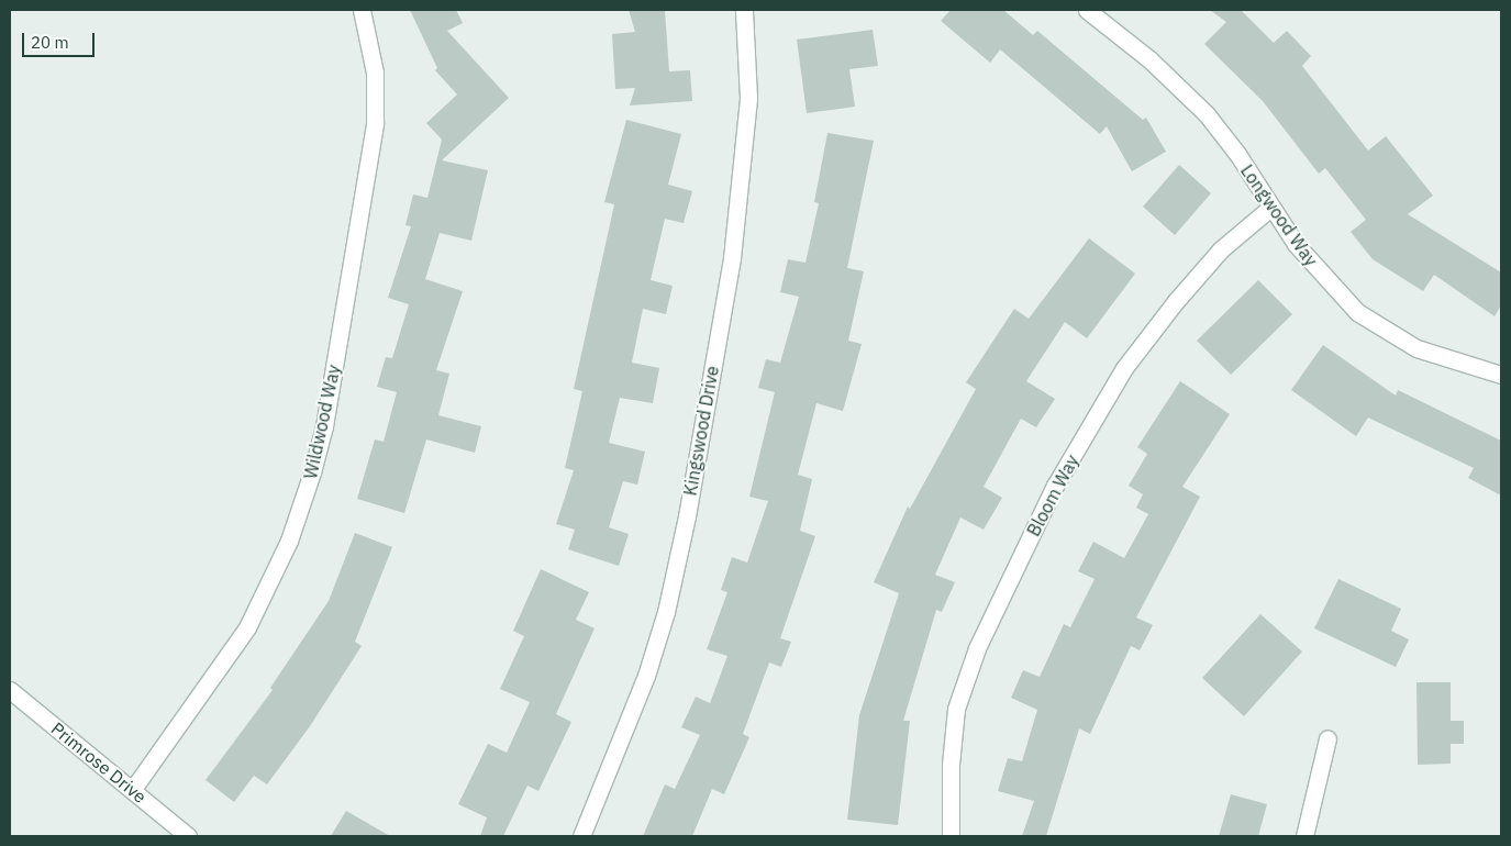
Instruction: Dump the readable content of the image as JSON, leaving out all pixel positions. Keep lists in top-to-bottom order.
{
  "streets": {
    "street": [
      "Longwood Way",
      "Wildwood Way",
      "Kingswood Drive",
      "Bloom Way",
      "Primrose Drive"
    ]
  },
  "crossings": [
    ["Longwood Way", "Bloom Way"],
    ["Wildwood Way", "Primrose Drive"]
  ],
  "scale_bar": "20 m"
}
